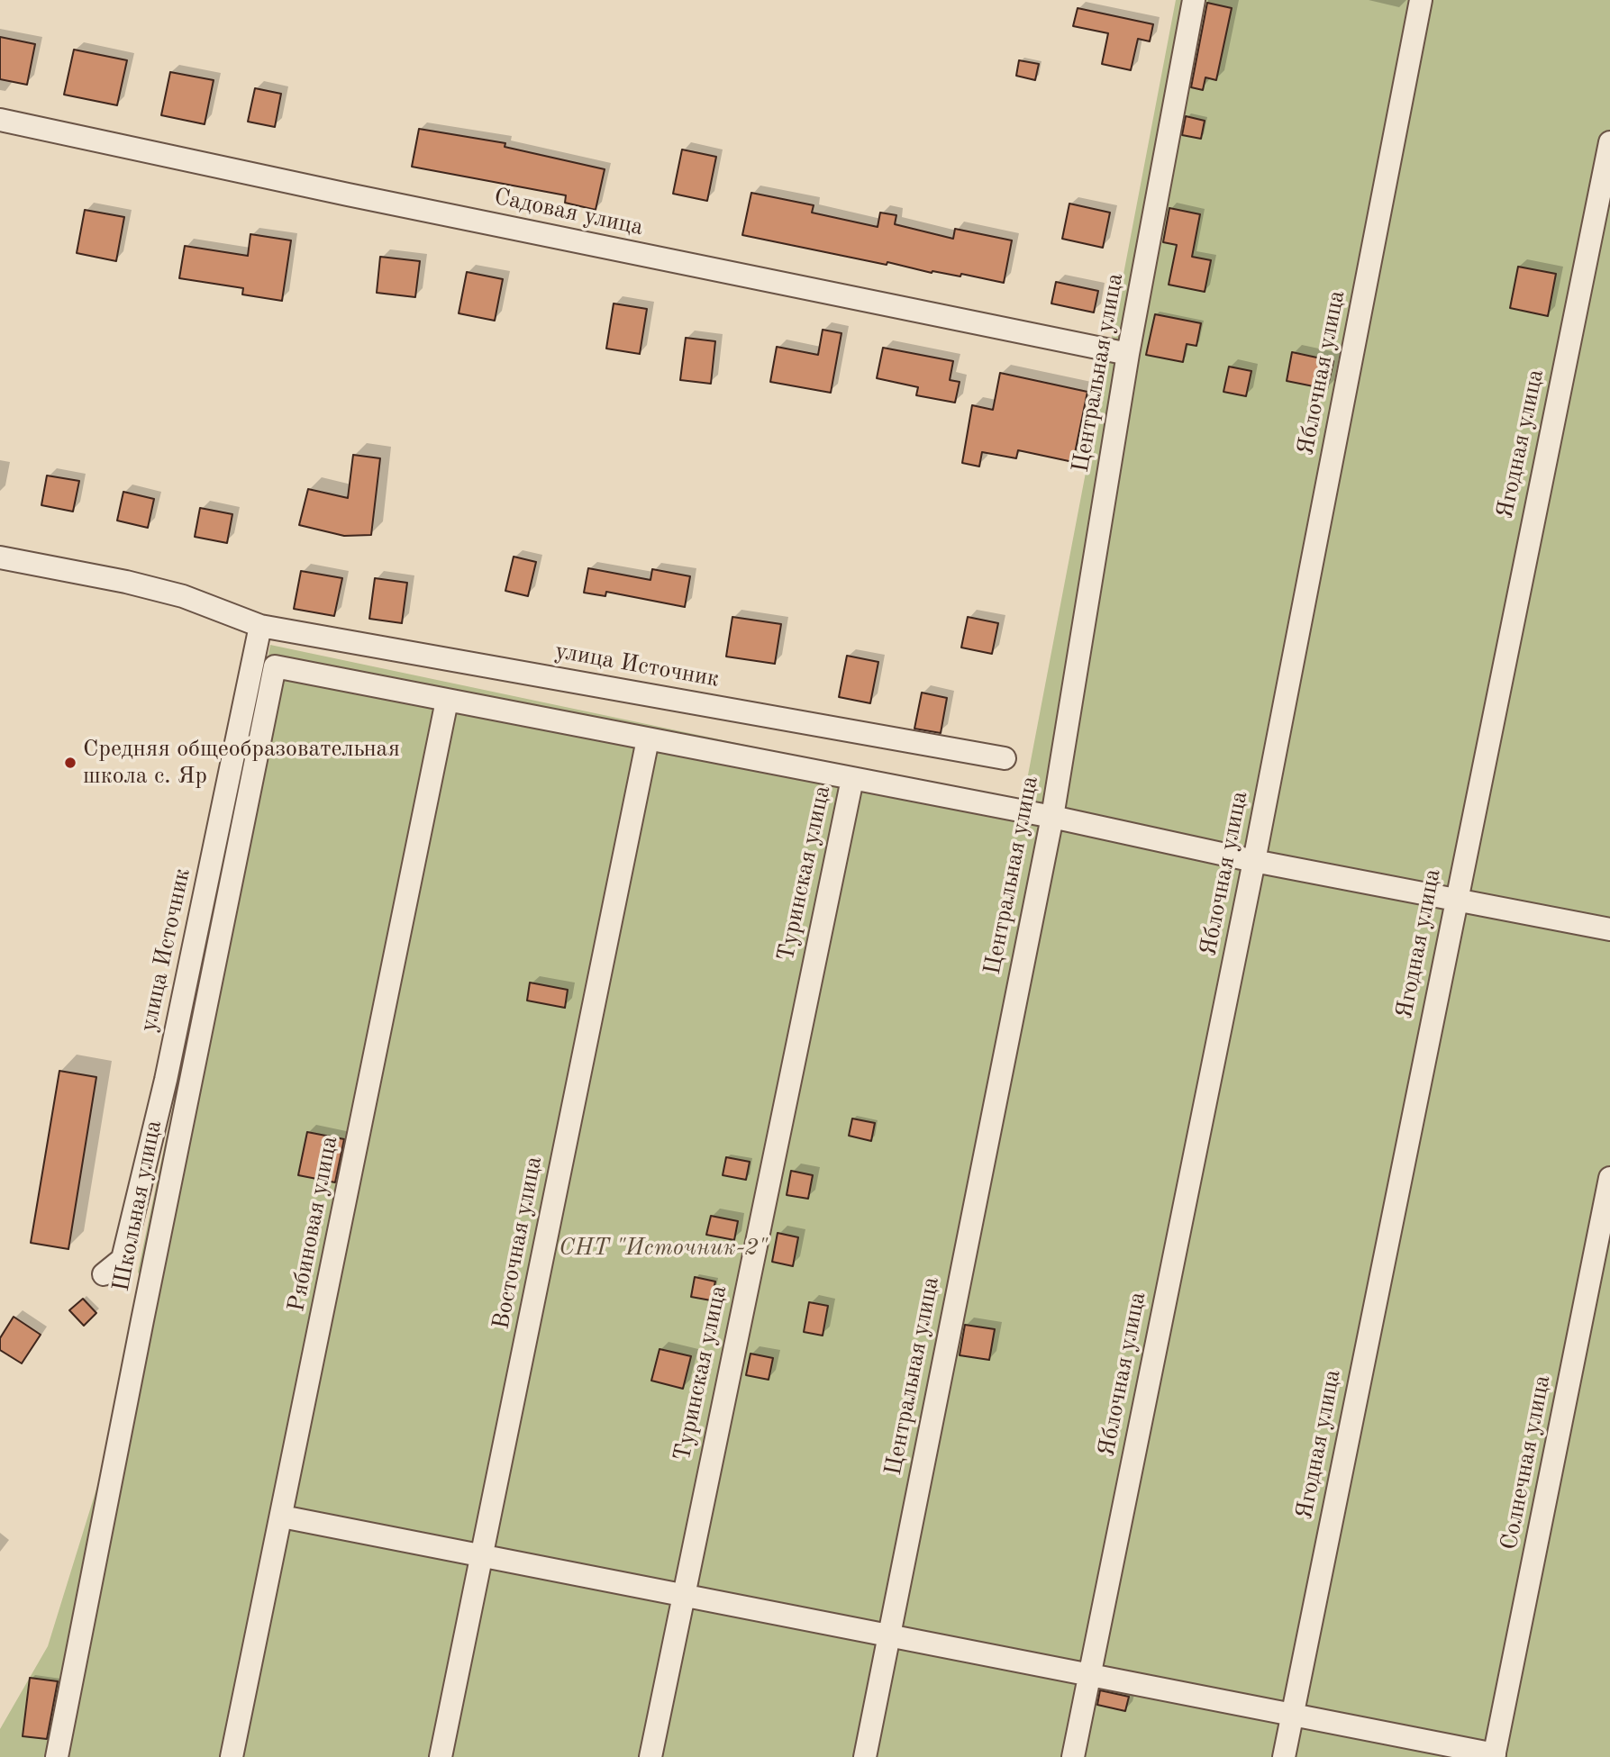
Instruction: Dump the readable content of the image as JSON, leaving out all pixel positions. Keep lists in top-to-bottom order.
{
  "streets": {
    "street": [
      "Садовая улица",
      "Центральная улица",
      "Яблочная улица",
      "Ягодная улица",
      "улица Источник",
      "Туринская улица",
      "Школьная улица",
      "Рябиновая улица",
      "Восточная улица",
      "Солнечная улица"
    ]
  },
  "crossings": [
    ["Садовая улица", "Центральная улица"],
    ["Школьная улица", "Рябиновая улица"]
  ],
  "parks": ["СНТ \"Источник-2\""],
  "places": ["Средняя общеобразовательная школа с. Яр"]
}
